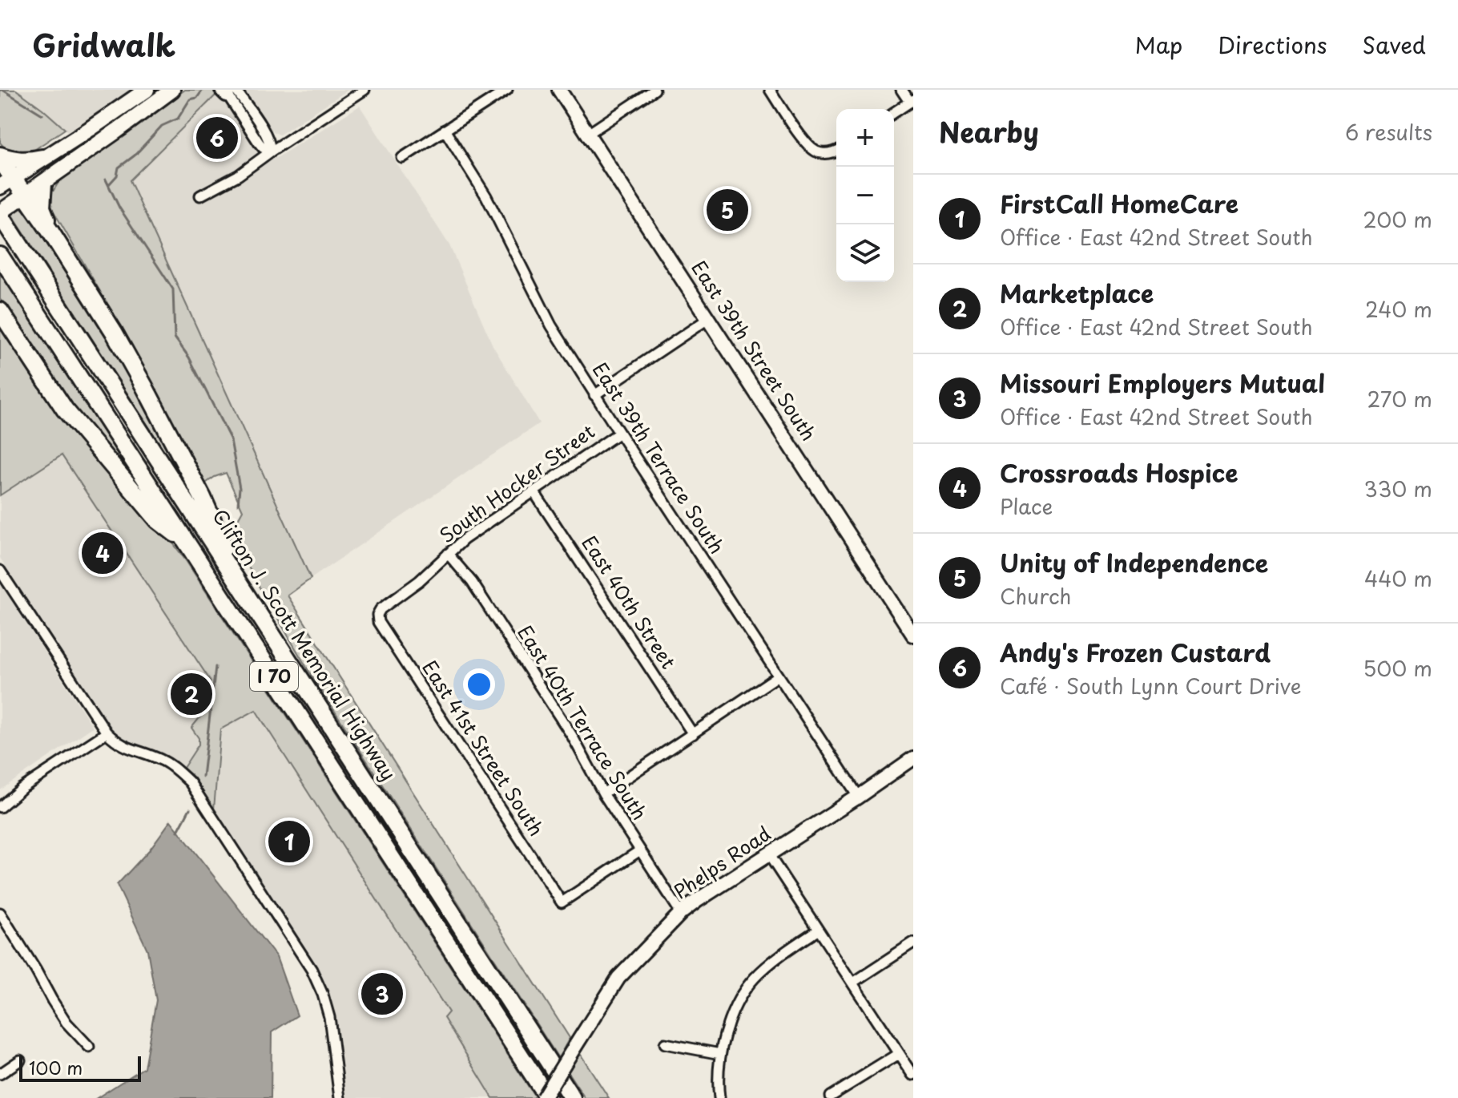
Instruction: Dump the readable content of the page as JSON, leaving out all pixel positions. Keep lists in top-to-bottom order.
{
  "streets": {
    "highway": ["Clifton J. Scott Memorial Highway", "I 70"],
    "main road": ["East 39th Street South", "Phelps Road"],
    "street": [
      "East 39th Terrace South",
      "South Hocker Street",
      "East 40th Street",
      "East 40th Terrace South",
      "East 41st Street South"
    ]
  },
  "crossings": [
    ["East 39th Street South", "South Hocker Street"],
    ["East 39th Terrace South", "South Hocker Street"],
    ["East 39th Terrace South", "Phelps Road"],
    ["South Hocker Street", "East 40th Street"],
    ["South Hocker Street", "East 40th Terrace South"],
    ["South Hocker Street", "East 41st Street South"],
    ["I 70", "Phelps Road"],
    ["East 40th Terrace South", "East 41st Street South"],
    ["East 40th Terrace South", "Phelps Road"]
  ],
  "scale_bar": "100 m",
  "page": {
    "header": "Gridwalk",
    "nav": ["Map", "Directions", "Saved"],
    "heading": ["Nearby", "6 results"],
    "map_buttons": ["+", "−"],
    "pins": [
      "6",
      "5",
      "4",
      "2",
      "1",
      "3"
    ],
    "list": [
      {
        "mark": "1",
        "name": "FirstCall HomeCare",
        "note": "Office · East 42nd Street South",
        "value": "200 m"
      },
      {
        "mark": "2",
        "name": "Marketplace",
        "note": "Office · East 42nd Street South",
        "value": "240 m"
      },
      {
        "mark": "3",
        "name": "Missouri Employers Mutual",
        "note": "Office · East 42nd Street South",
        "value": "270 m"
      },
      {
        "mark": "4",
        "name": "Crossroads Hospice",
        "note": "Place",
        "value": "330 m"
      },
      {
        "mark": "5",
        "name": "Unity of Independence",
        "note": "Church",
        "value": "440 m"
      },
      {
        "mark": "6",
        "name": "Andy's Frozen Custard",
        "note": "Café · South Lynn Court Drive",
        "value": "500 m"
      }
    ],
    "scale": "100 m"
  }
}
